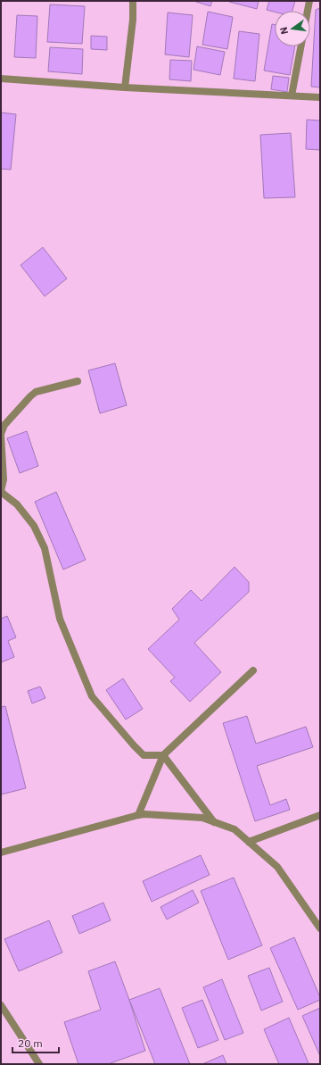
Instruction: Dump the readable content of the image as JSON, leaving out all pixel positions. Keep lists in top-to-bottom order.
{
  "scale_bar": "20 m",
  "north": "left"
}
